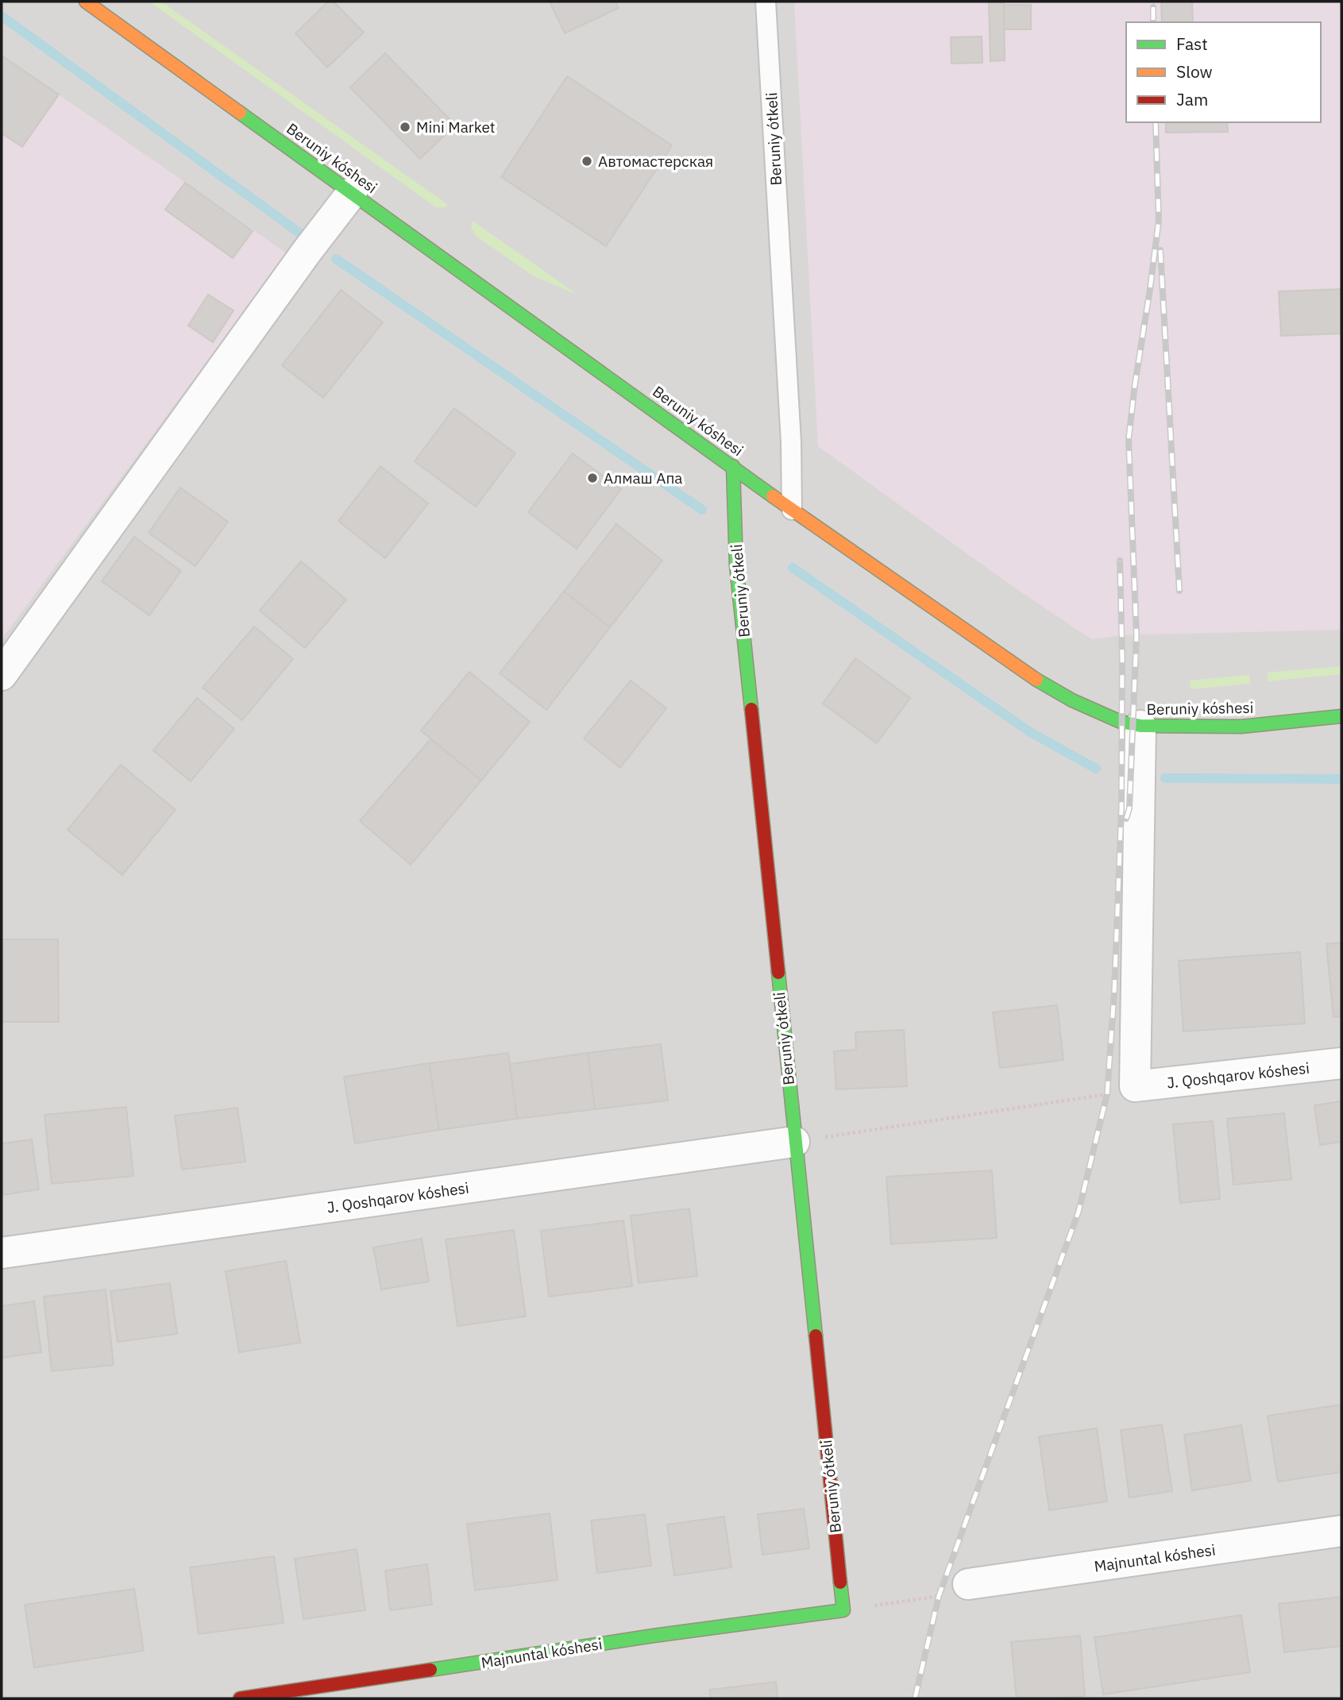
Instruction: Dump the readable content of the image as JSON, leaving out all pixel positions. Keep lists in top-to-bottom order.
{
  "streets": {
    "street": [
      "Beruniy ótkeli",
      "Beruniy kóshesi",
      "J. Qoshqarov kóshesi",
      "Majnuntal kóshesi"
    ]
  },
  "crossings": [
    ["Beruniy ótkeli", "Beruniy kóshesi"],
    ["Beruniy ótkeli", "J. Qoshqarov kóshesi"],
    ["Beruniy ótkeli", "Majnuntal kóshesi"]
  ],
  "places": ["Mini Market", "Автомастерская", "Алмаш Апа"],
  "legend": ["Fast", "Slow", "Jam"]
}
